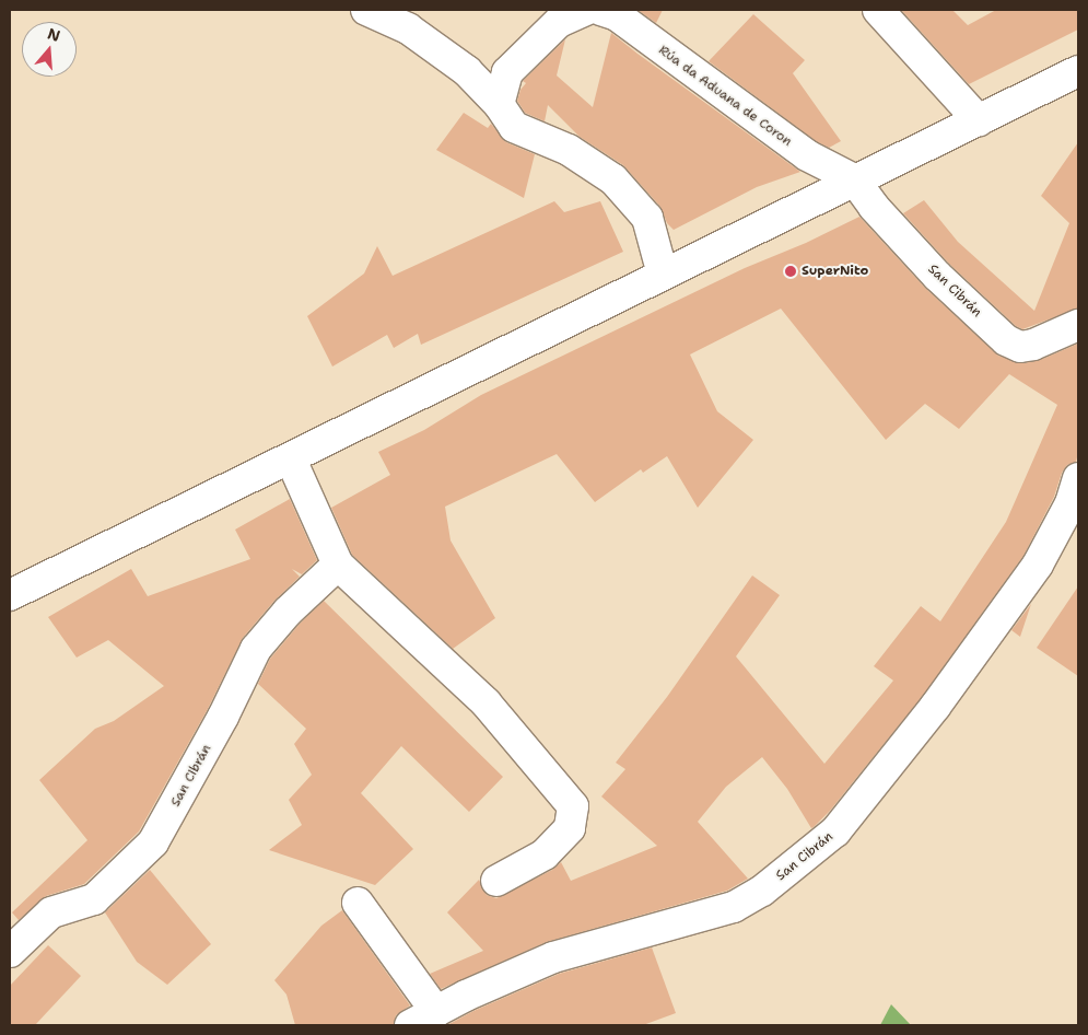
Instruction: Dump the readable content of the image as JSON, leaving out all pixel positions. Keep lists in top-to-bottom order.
{
  "streets": {
    "street": ["Rúa da Aduana de Coron", "San Cibrán"]
  },
  "crossings": [
    ["Rúa da Aduana de Coron", "San Cibrán"]
  ],
  "places": ["SuperNito"],
  "north": "top"
}
